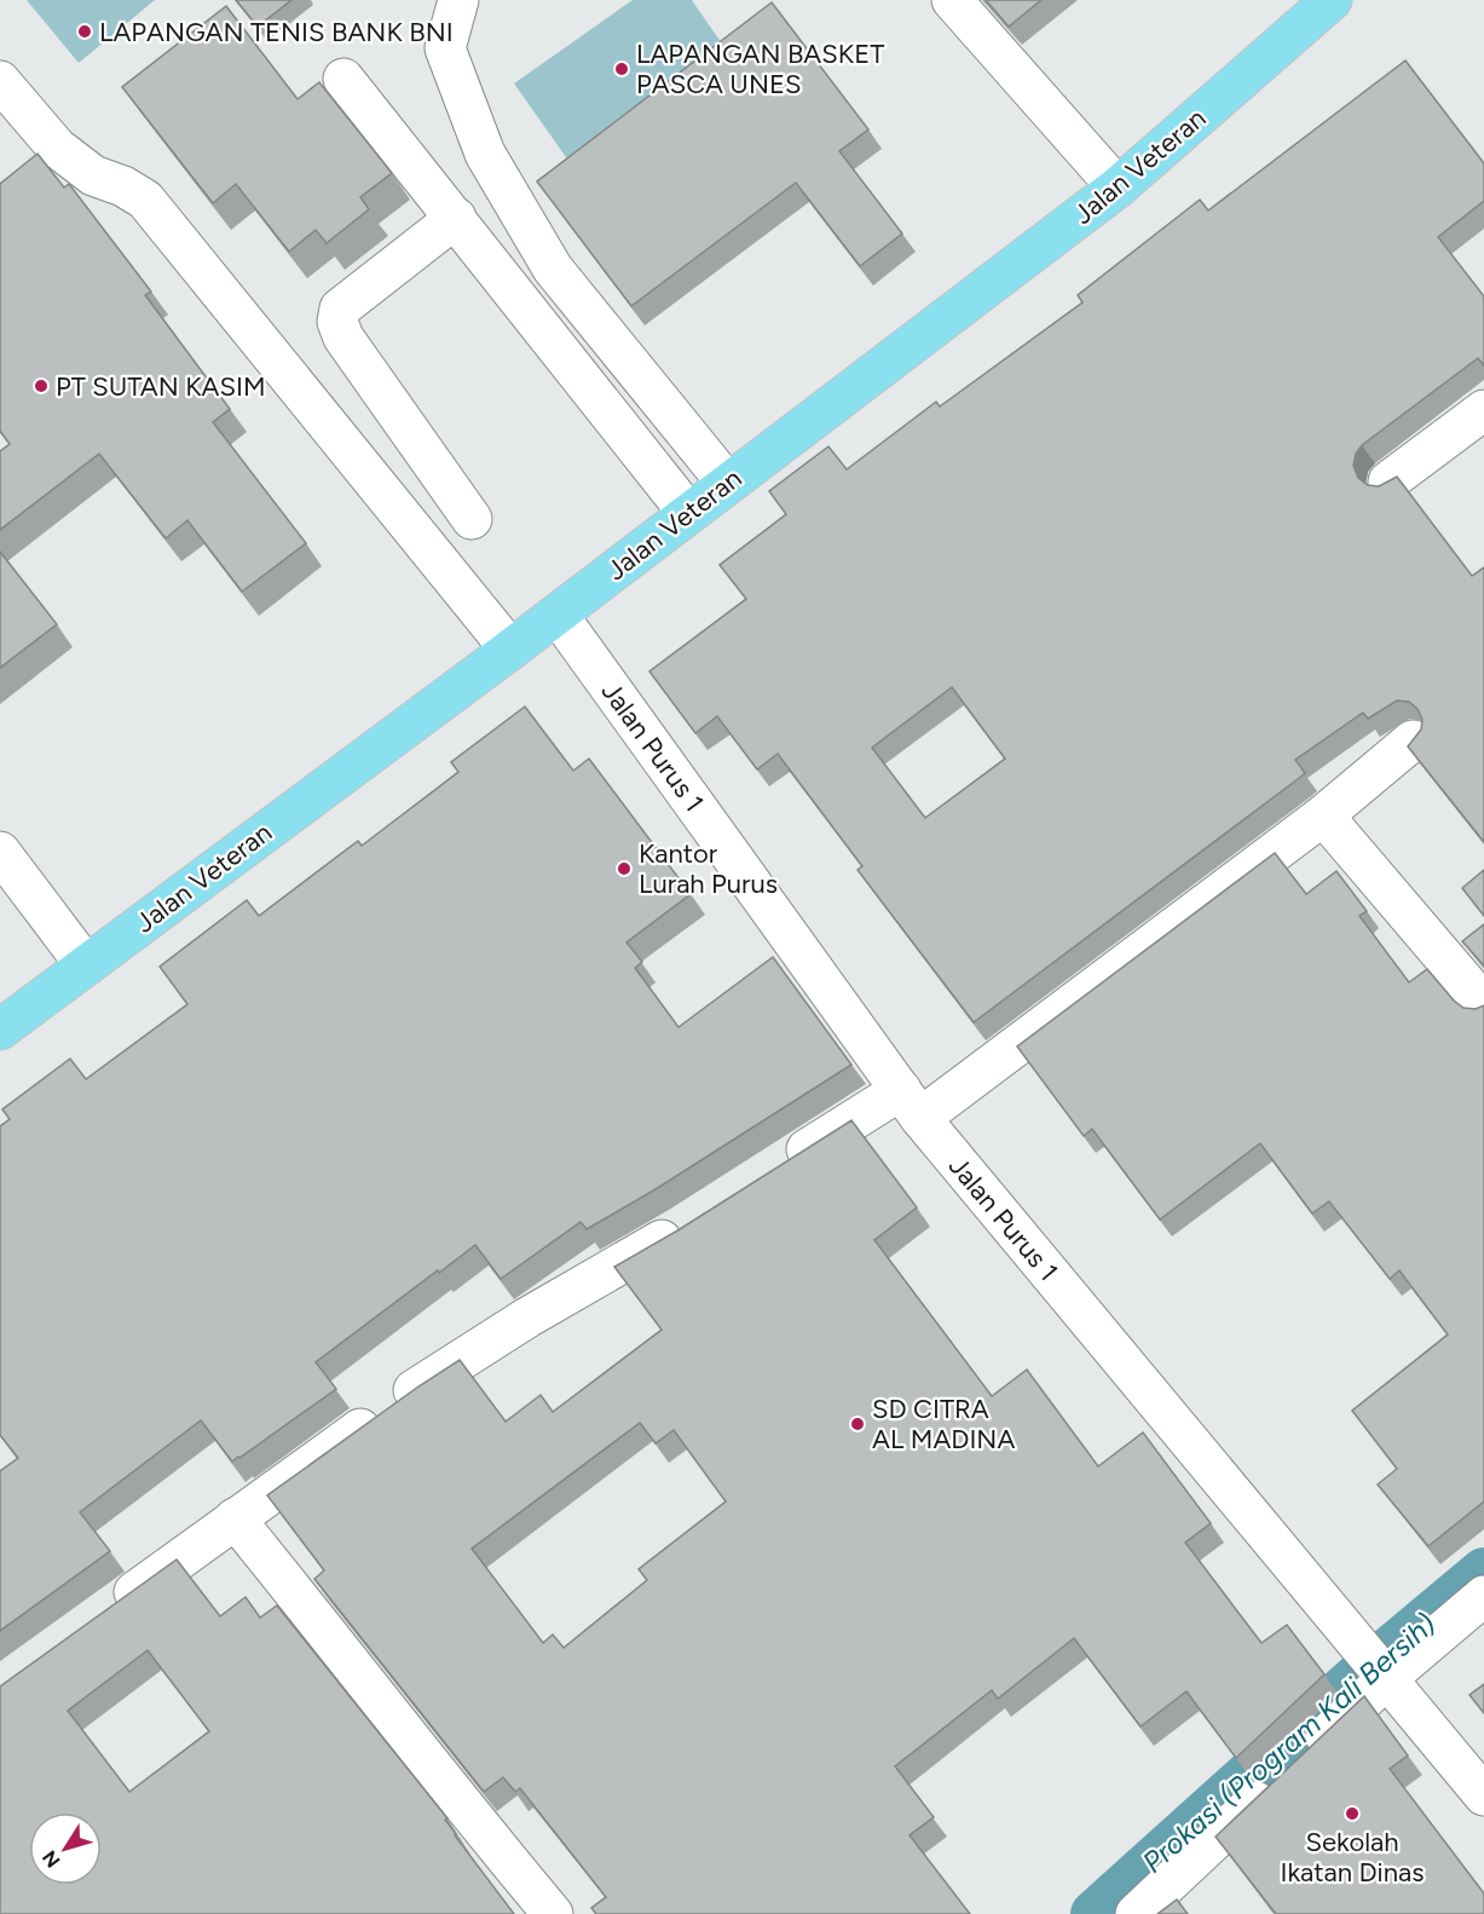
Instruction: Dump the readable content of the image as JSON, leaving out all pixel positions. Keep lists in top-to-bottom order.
{
  "streets": {
    "main road": ["Jalan Veteran"],
    "street": ["Jalan Purus 1"]
  },
  "crossings": [
    ["Jalan Veteran", "Jalan Purus 1"]
  ],
  "water": ["Prokasi (Program Kali Bersih)"],
  "places": [
    "LAPANGAN TENIS BANK BNI",
    "LAPANGAN BASKET PASCA UNES",
    "PT SUTAN KASIM",
    "Kantor Lurah Purus",
    "SD CITRA AL MADINA",
    "Sekolah Ikatan Dinas"
  ],
  "north": "bottom left"
}
